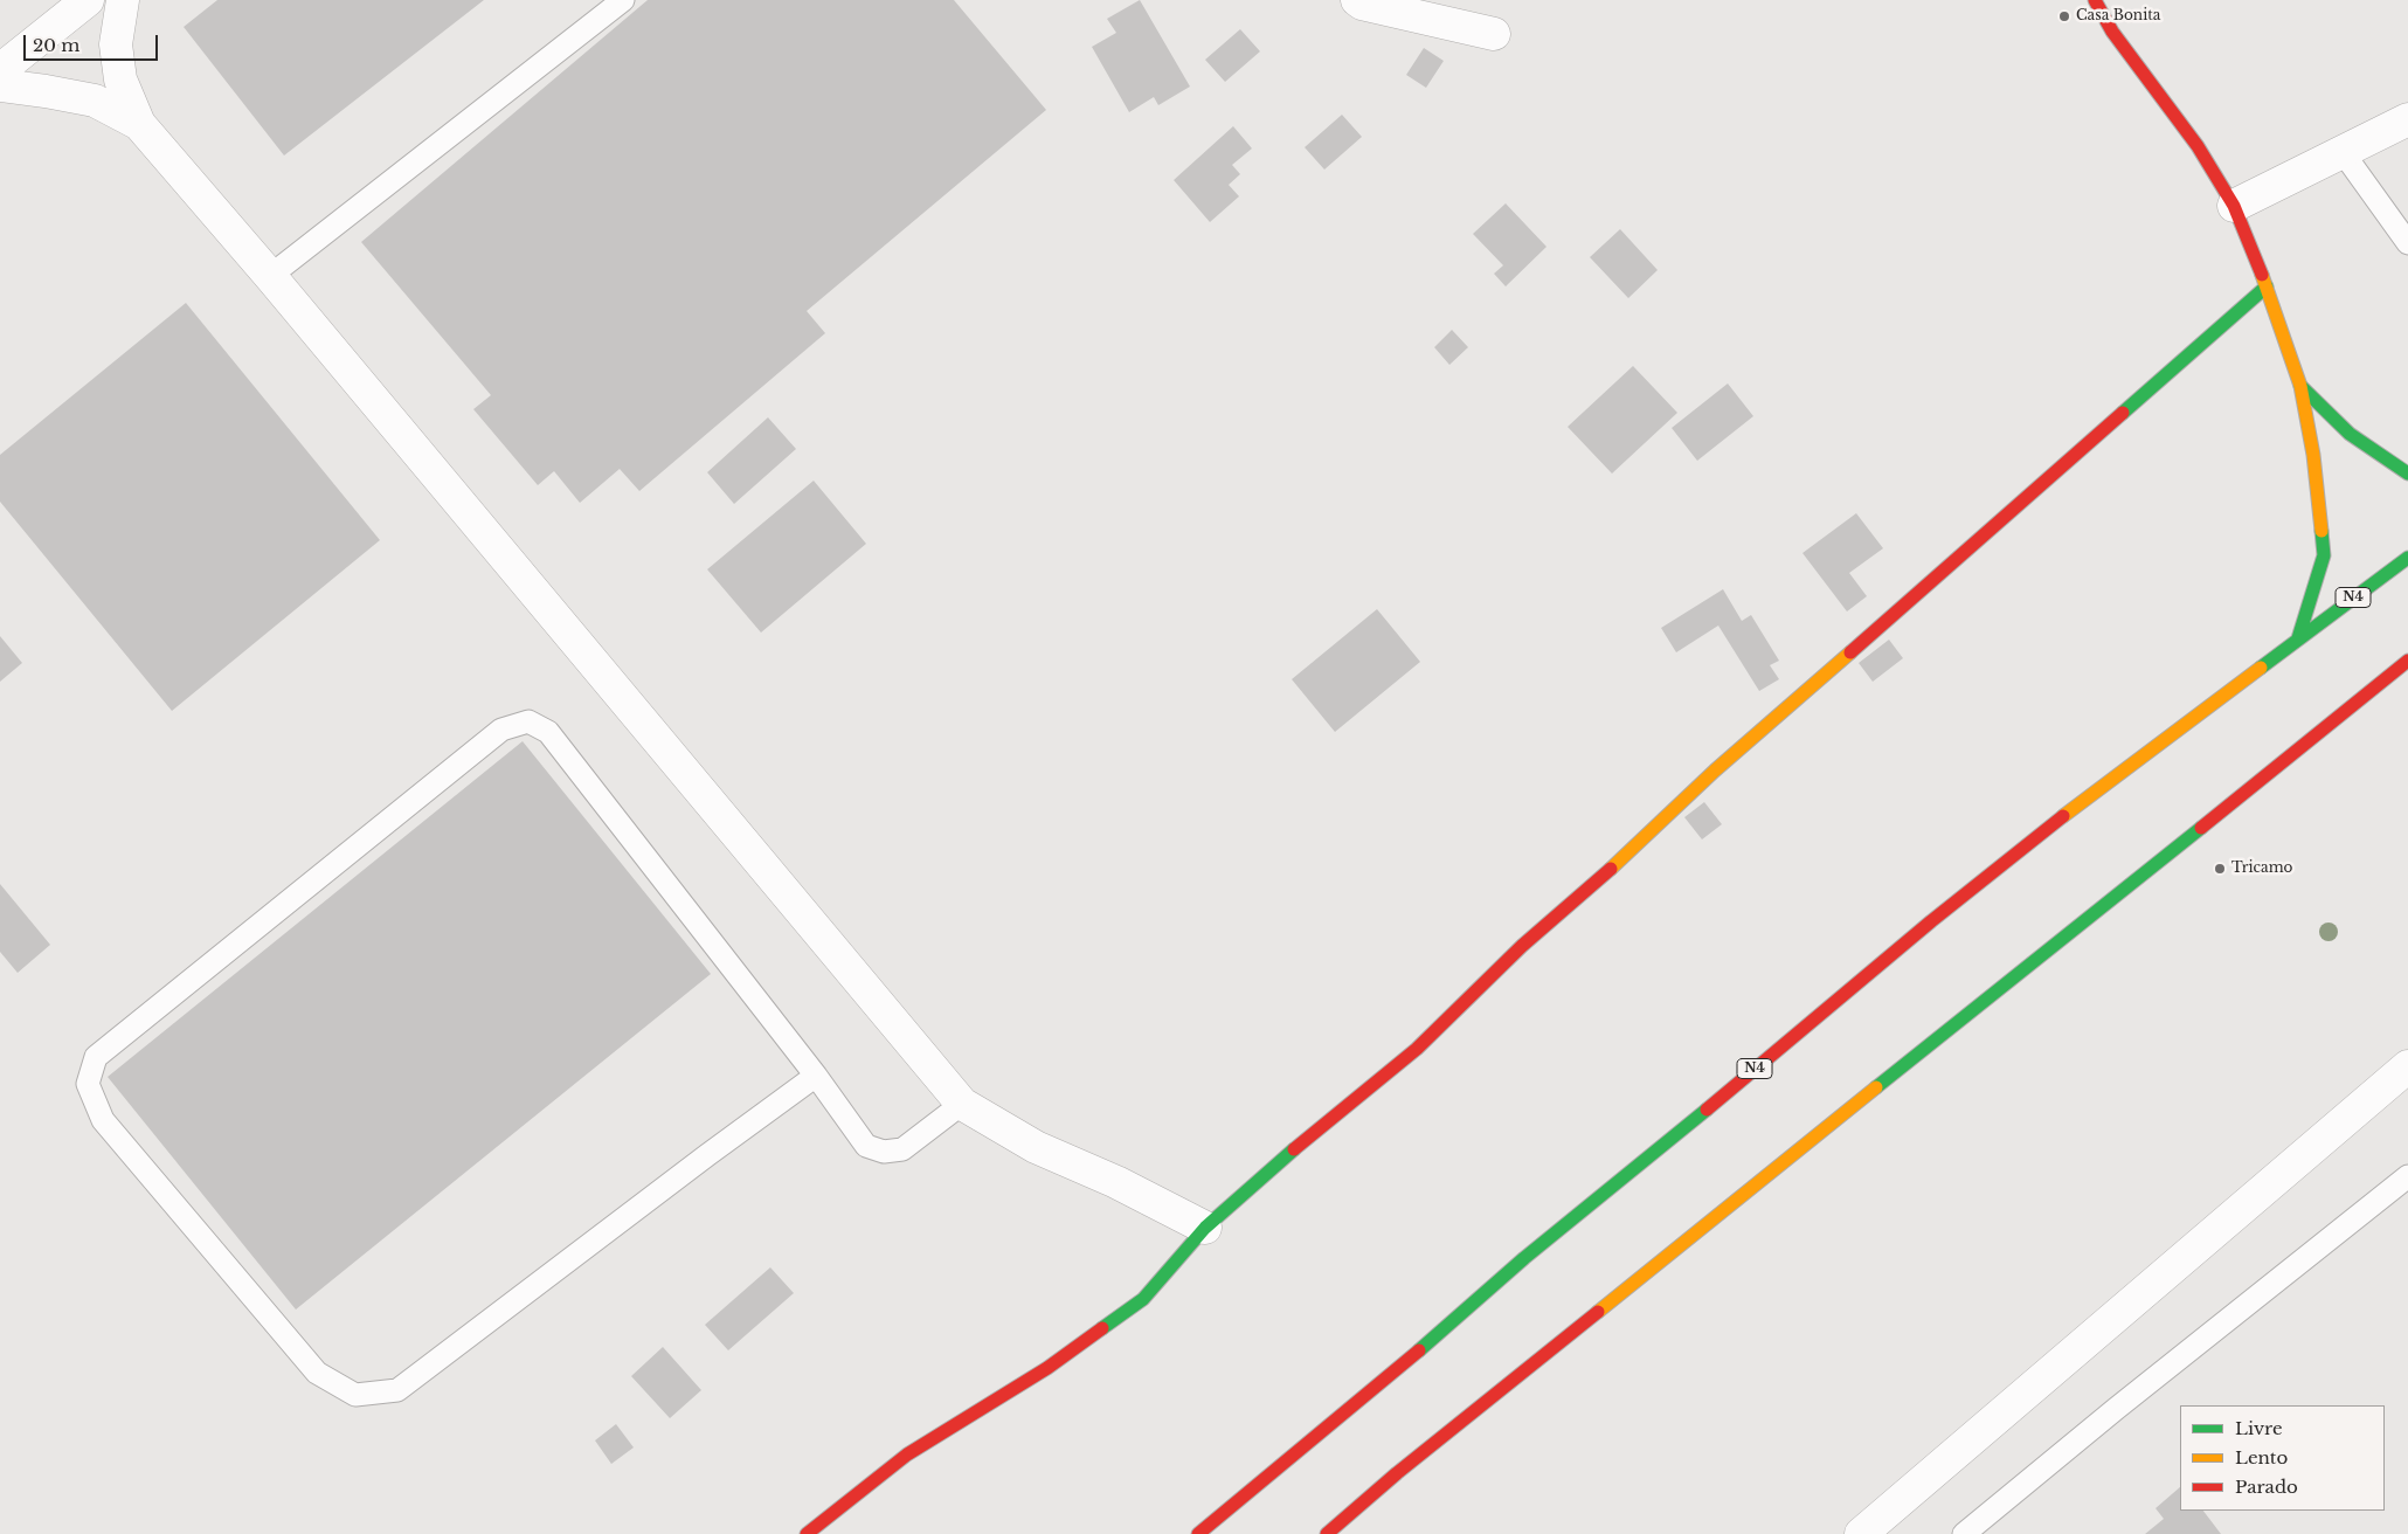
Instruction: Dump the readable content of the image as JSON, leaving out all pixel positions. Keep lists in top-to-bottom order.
{
  "streets": {
    "main road": ["N4"]
  },
  "places": ["Casa Bonita", "Tricamo"],
  "legend": ["Livre", "Lento", "Parado"],
  "scale_bar": "20 m"
}
